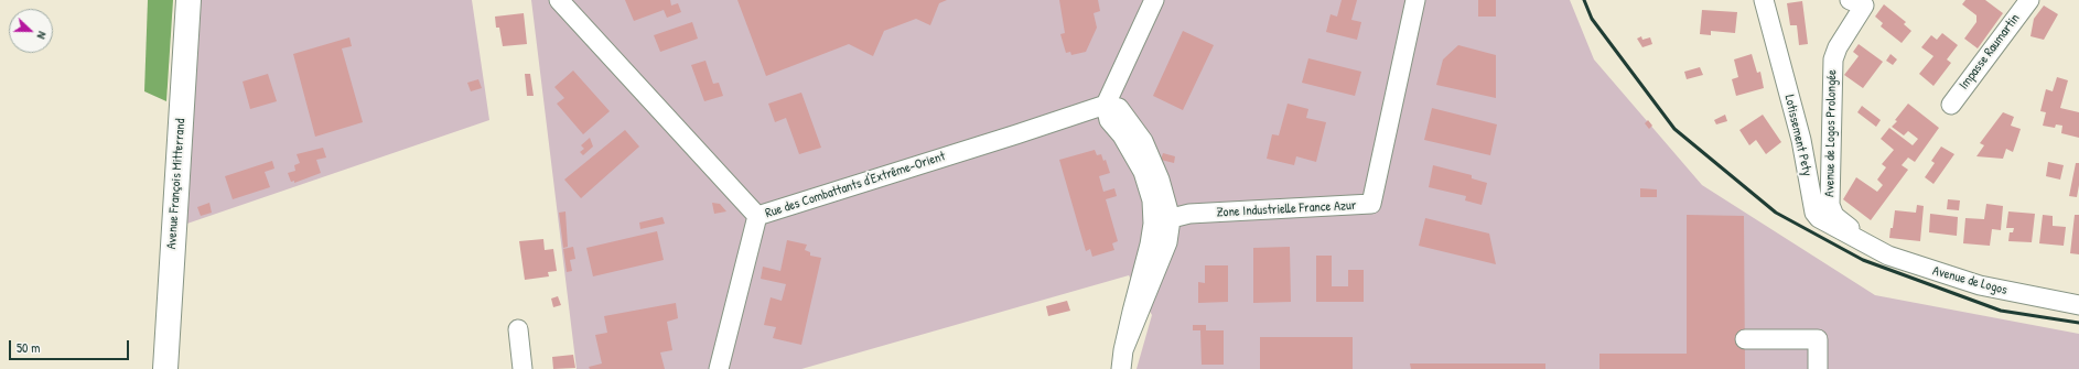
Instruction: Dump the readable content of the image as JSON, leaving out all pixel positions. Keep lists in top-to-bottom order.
{
  "streets": {
    "main road": ["Avenue François Mitterrand"],
    "street": [
      "Impasse Raumartin",
      "Avenue de Logos Prolongée",
      "Lotissement Pety",
      "Rue des Combattants d'Extrême-Orient",
      "Zone Industrielle France Azur",
      "Avenue de Logos"
    ]
  },
  "crossings": [
    ["Avenue de Logos Prolongée", "Lotissement Pety"],
    ["Avenue de Logos Prolongée", "Avenue de Logos"],
    ["Lotissement Pety", "Avenue de Logos"]
  ],
  "scale_bar": "50 m",
  "north": "right"
}
